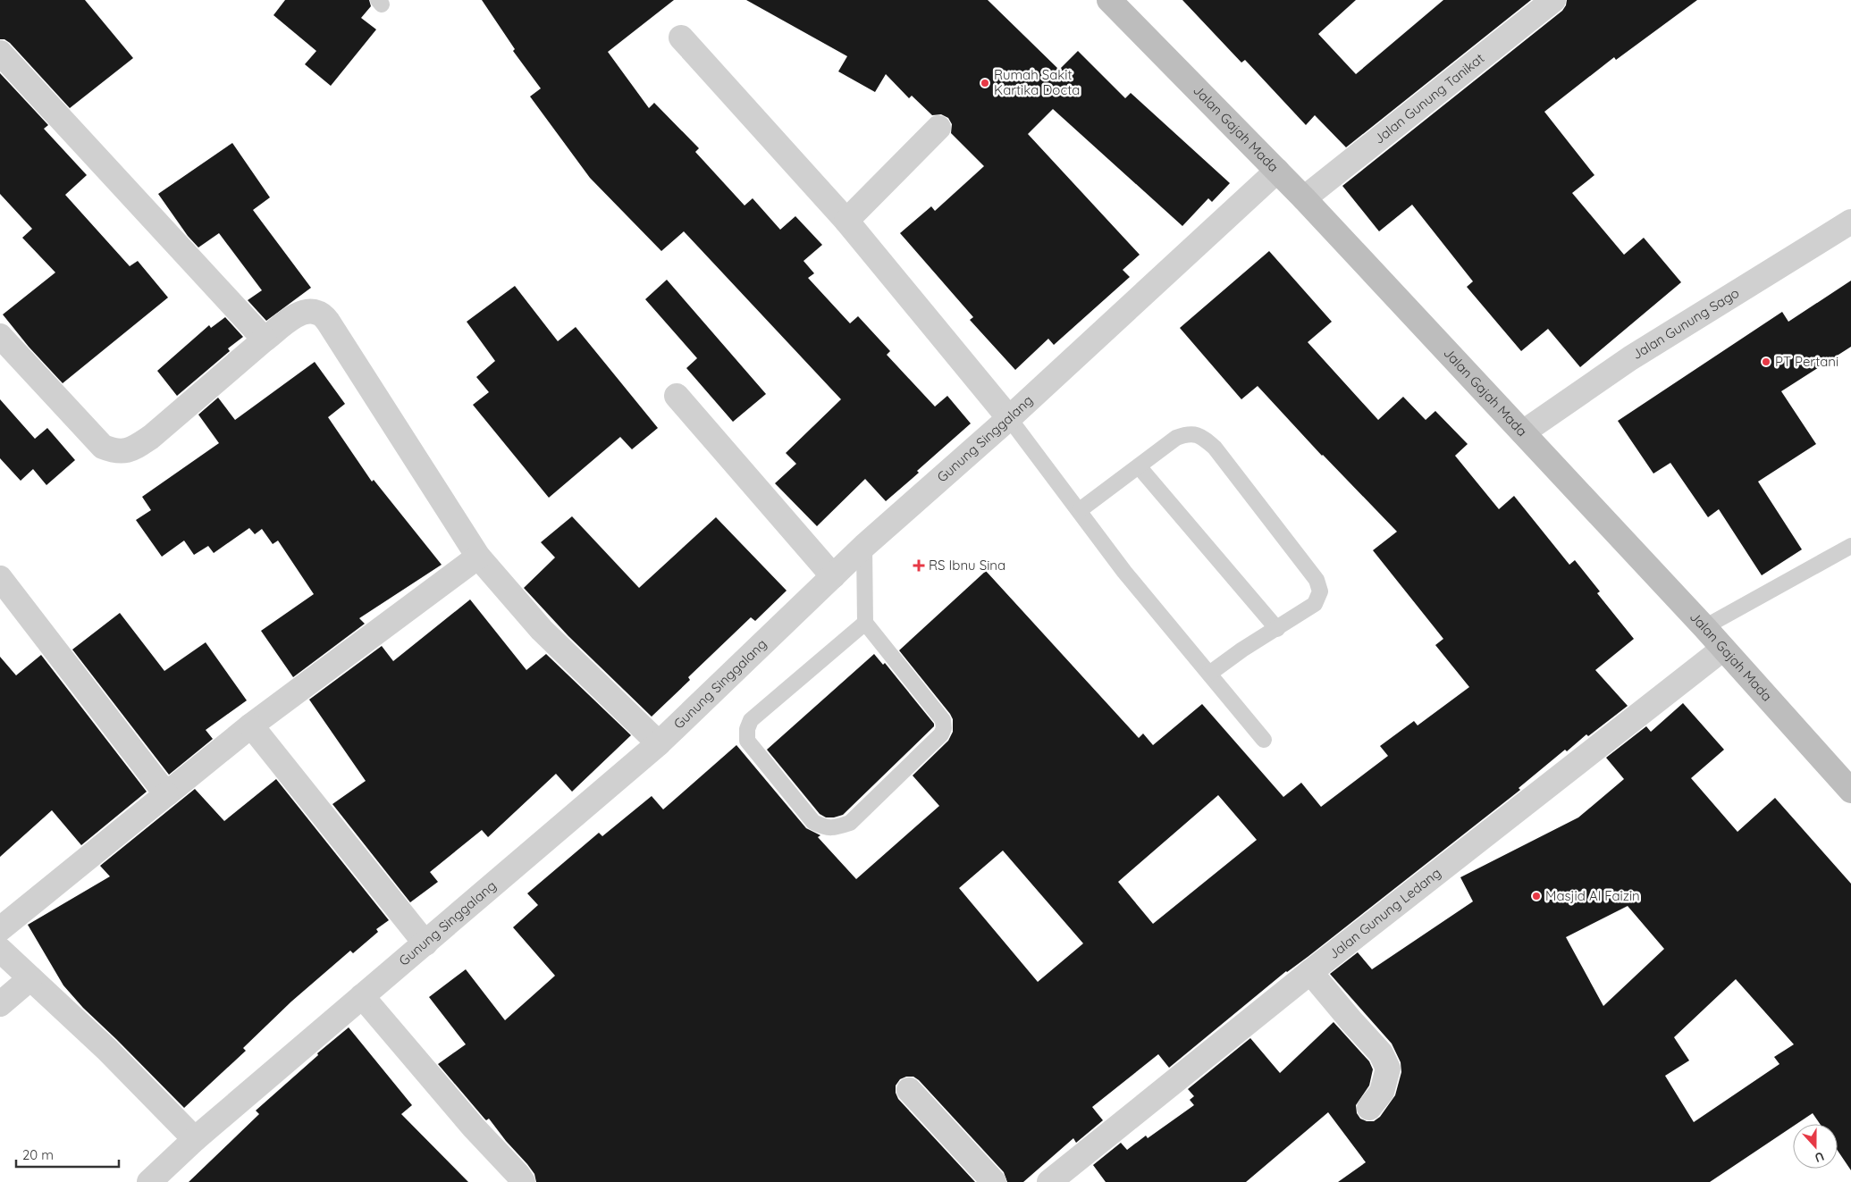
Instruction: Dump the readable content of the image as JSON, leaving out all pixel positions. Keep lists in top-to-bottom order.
{
  "streets": {
    "main road": ["Jalan Gajah Mada"],
    "street": [
      "Jalan Gunung Tanikat",
      "Jalan Gunung Sago",
      "Gunung Singgalang",
      "Jalan Gunung Ledang"
    ]
  },
  "crossings": [
    ["Jalan Gunung Tanikat", "Jalan Gajah Mada"],
    ["Jalan Gajah Mada", "Jalan Gunung Sago"],
    ["Jalan Gajah Mada", "Gunung Singgalang"],
    ["Jalan Gajah Mada", "Jalan Gunung Ledang"]
  ],
  "places": {
    "other": ["Rumah Sakit Kartika Docta", "PT Pertani", "Masjid Al Faizin"],
    "health": ["RS Ibnu Sina"]
  },
  "scale_bar": "20 m",
  "north": "bottom"
}
